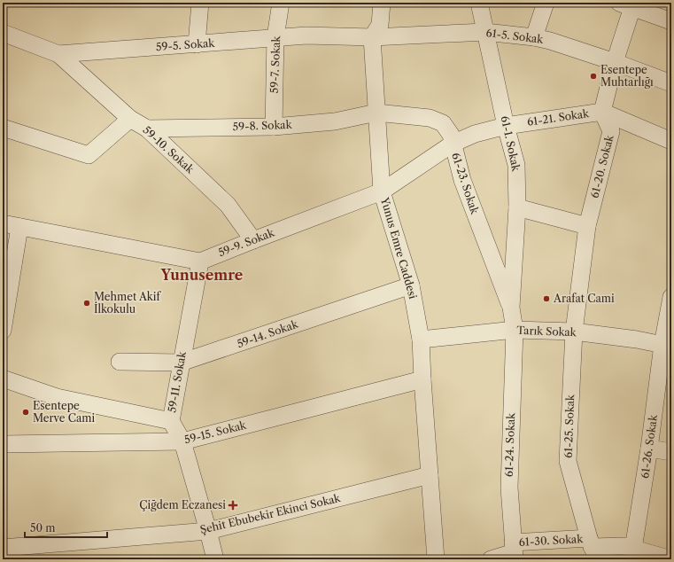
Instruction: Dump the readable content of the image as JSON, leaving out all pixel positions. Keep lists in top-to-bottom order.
{
  "streets": {
    "street": [
      "61-5. Sokak",
      "59-5. Sokak",
      "59-7. Sokak",
      "61-21. Sokak",
      "59-8. Sokak",
      "61-1. Sokak",
      "59-10. Sokak",
      "61-20. Sokak",
      "61-23. Sokak",
      "59-9. Sokak",
      "Yunus Emre Caddesi",
      "Tarık Sokak",
      "59-14. Sokak",
      "59-11. Sokak",
      "61-25. Sokak",
      "59-15. Sokak",
      "61-24. Sokak",
      "61-26. Sokak",
      "Şehit Ebubekir Ekinci Sokak",
      "61-30. Sokak"
    ]
  },
  "crossings": [
    ["61-5. Sokak", "59-5. Sokak"],
    ["61-5. Sokak", "61-1. Sokak"],
    ["61-5. Sokak", "Yunus Emre Caddesi"],
    ["59-5. Sokak", "59-7. Sokak"],
    ["59-5. Sokak", "59-10. Sokak"],
    ["59-5. Sokak", "Yunus Emre Caddesi"],
    ["59-7. Sokak", "59-8. Sokak"],
    ["61-21. Sokak", "61-1. Sokak"],
    ["61-21. Sokak", "61-20. Sokak"],
    ["61-21. Sokak", "61-23. Sokak"],
    ["61-21. Sokak", "59-9. Sokak"],
    ["61-21. Sokak", "Yunus Emre Caddesi"],
    ["59-8. Sokak", "59-10. Sokak"],
    ["59-8. Sokak", "61-23. Sokak"],
    ["59-8. Sokak", "Yunus Emre Caddesi"],
    ["61-1. Sokak", "61-23. Sokak"],
    ["61-1. Sokak", "Tarık Sokak"],
    ["61-1. Sokak", "61-24. Sokak"],
    ["59-10. Sokak", "59-9. Sokak"],
    ["61-20. Sokak", "Tarık Sokak"],
    ["61-20. Sokak", "61-25. Sokak"],
    ["61-23. Sokak", "Yunus Emre Caddesi"],
    ["59-9. Sokak", "Yunus Emre Caddesi"],
    ["59-9. Sokak", "59-11. Sokak"],
    ["Yunus Emre Caddesi", "Tarık Sokak"],
    ["Yunus Emre Caddesi", "59-14. Sokak"],
    ["Yunus Emre Caddesi", "59-15. Sokak"],
    ["Yunus Emre Caddesi", "Şehit Ebubekir Ekinci Sokak"],
    ["Tarık Sokak", "61-25. Sokak"],
    ["Tarık Sokak", "61-24. Sokak"],
    ["Tarık Sokak", "61-26. Sokak"],
    ["59-14. Sokak", "59-11. Sokak"],
    ["59-11. Sokak", "59-15. Sokak"],
    ["59-11. Sokak", "Şehit Ebubekir Ekinci Sokak"],
    ["61-25. Sokak", "61-30. Sokak"],
    ["61-24. Sokak", "61-30. Sokak"],
    ["61-26. Sokak", "61-30. Sokak"]
  ],
  "districts": ["Yunusemre"],
  "places": {
    "other": [
      "Esentepe Muhtarlığı",
      "Arafat Cami",
      "Mehmet Akif İlkokulu",
      "Esentepe Merve Cami"
    ],
    "health": ["Çiğdem Eczanesi"]
  },
  "scale_bar": "50 m"
}
